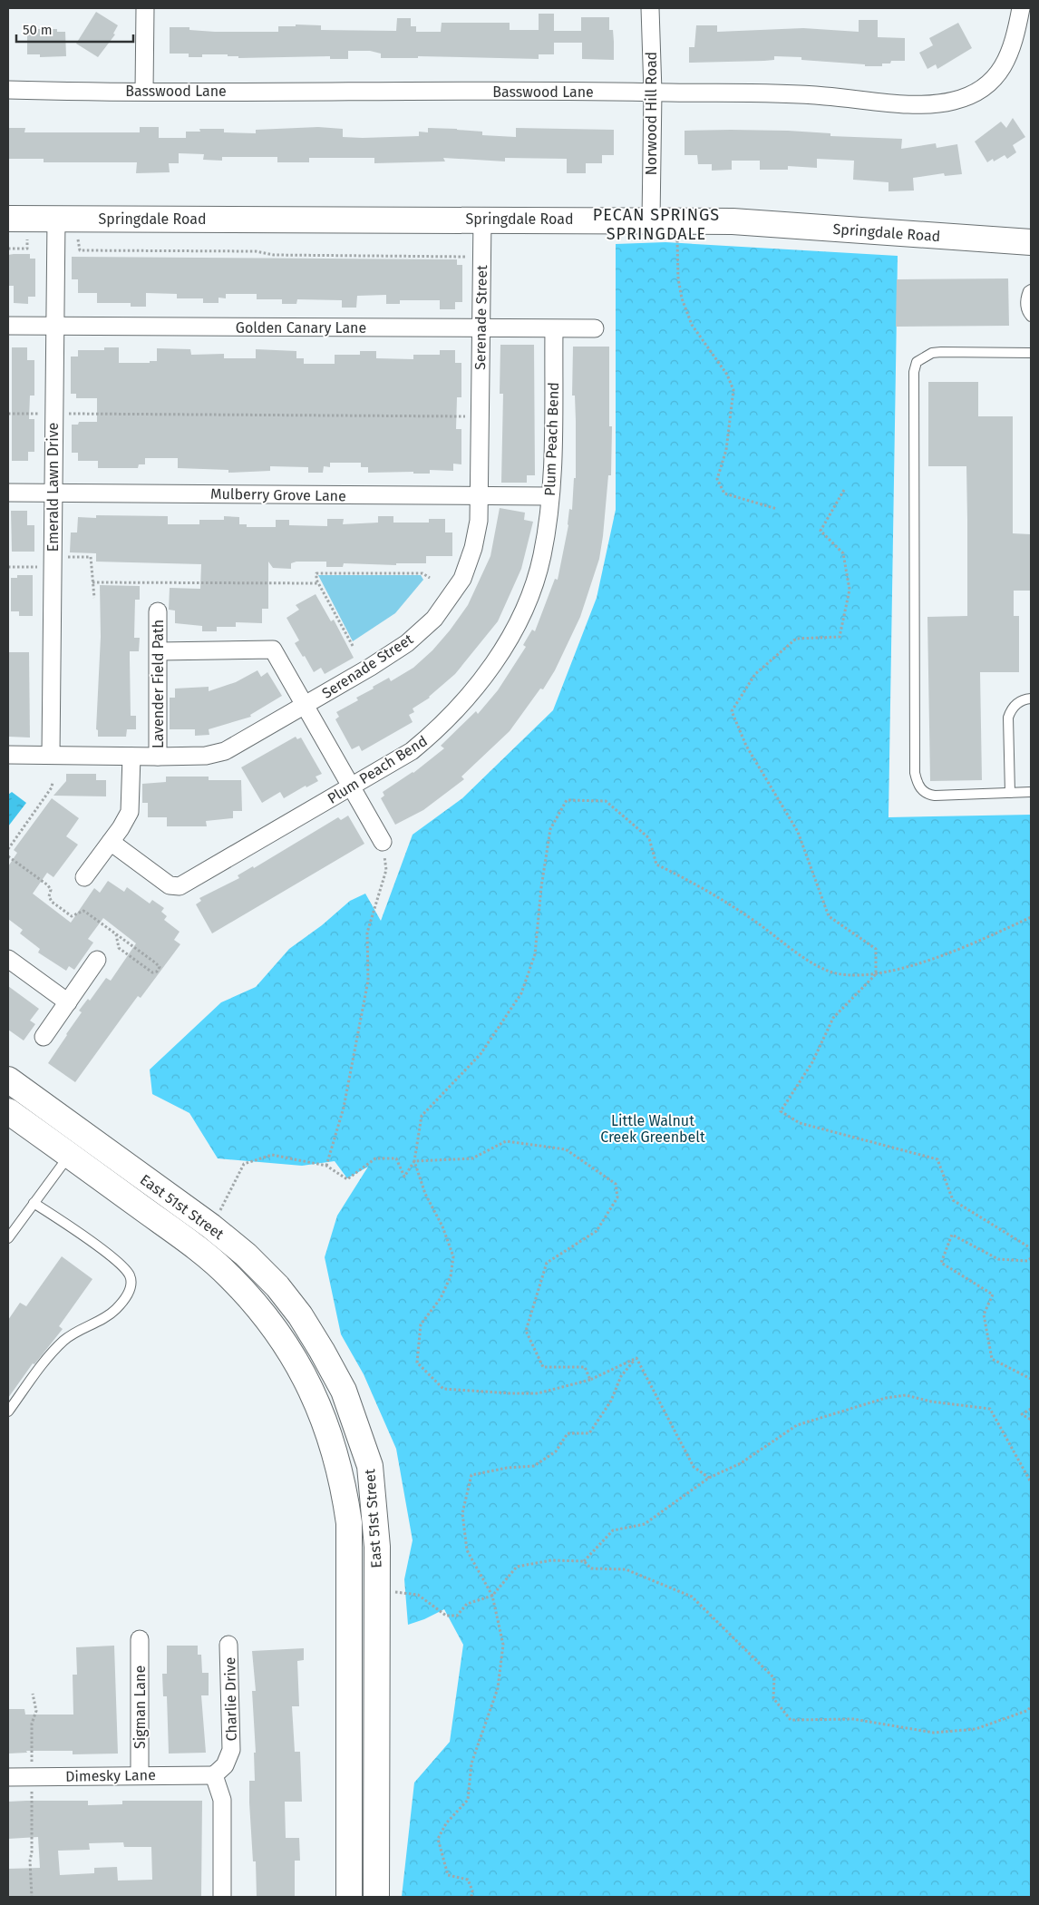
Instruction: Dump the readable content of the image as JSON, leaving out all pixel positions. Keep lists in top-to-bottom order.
{
  "streets": {
    "street": [
      "Basswood Lane",
      "Norwood Hill Road",
      "Springdale Road",
      "Serenade Street",
      "Golden Canary Lane",
      "Plum Peach Bend",
      "Emerald Lawn Drive",
      "Mulberry Grove Lane",
      "Lavender Field Path",
      "East 51st Street",
      "Charlie Drive",
      "Sigman Lane",
      "Dimesky Lane"
    ]
  },
  "crossings": [
    ["Basswood Lane", "Norwood Hill Road"],
    ["Norwood Hill Road", "Springdale Road"],
    ["Springdale Road", "Serenade Street"],
    ["Springdale Road", "Emerald Lawn Drive"],
    ["Serenade Street", "Golden Canary Lane"],
    ["Serenade Street", "Emerald Lawn Drive"],
    ["Serenade Street", "Mulberry Grove Lane"],
    ["Serenade Street", "Lavender Field Path"],
    ["Golden Canary Lane", "Plum Peach Bend"],
    ["Golden Canary Lane", "Emerald Lawn Drive"],
    ["Plum Peach Bend", "Mulberry Grove Lane"],
    ["Emerald Lawn Drive", "Mulberry Grove Lane"],
    ["Charlie Drive", "Dimesky Lane"],
    ["Sigman Lane", "Dimesky Lane"]
  ],
  "districts": ["PECAN SPRINGS SPRINGDALE"],
  "parks": ["Little Walnut Creek Greenbelt"],
  "scale_bar": "50 m"
}
